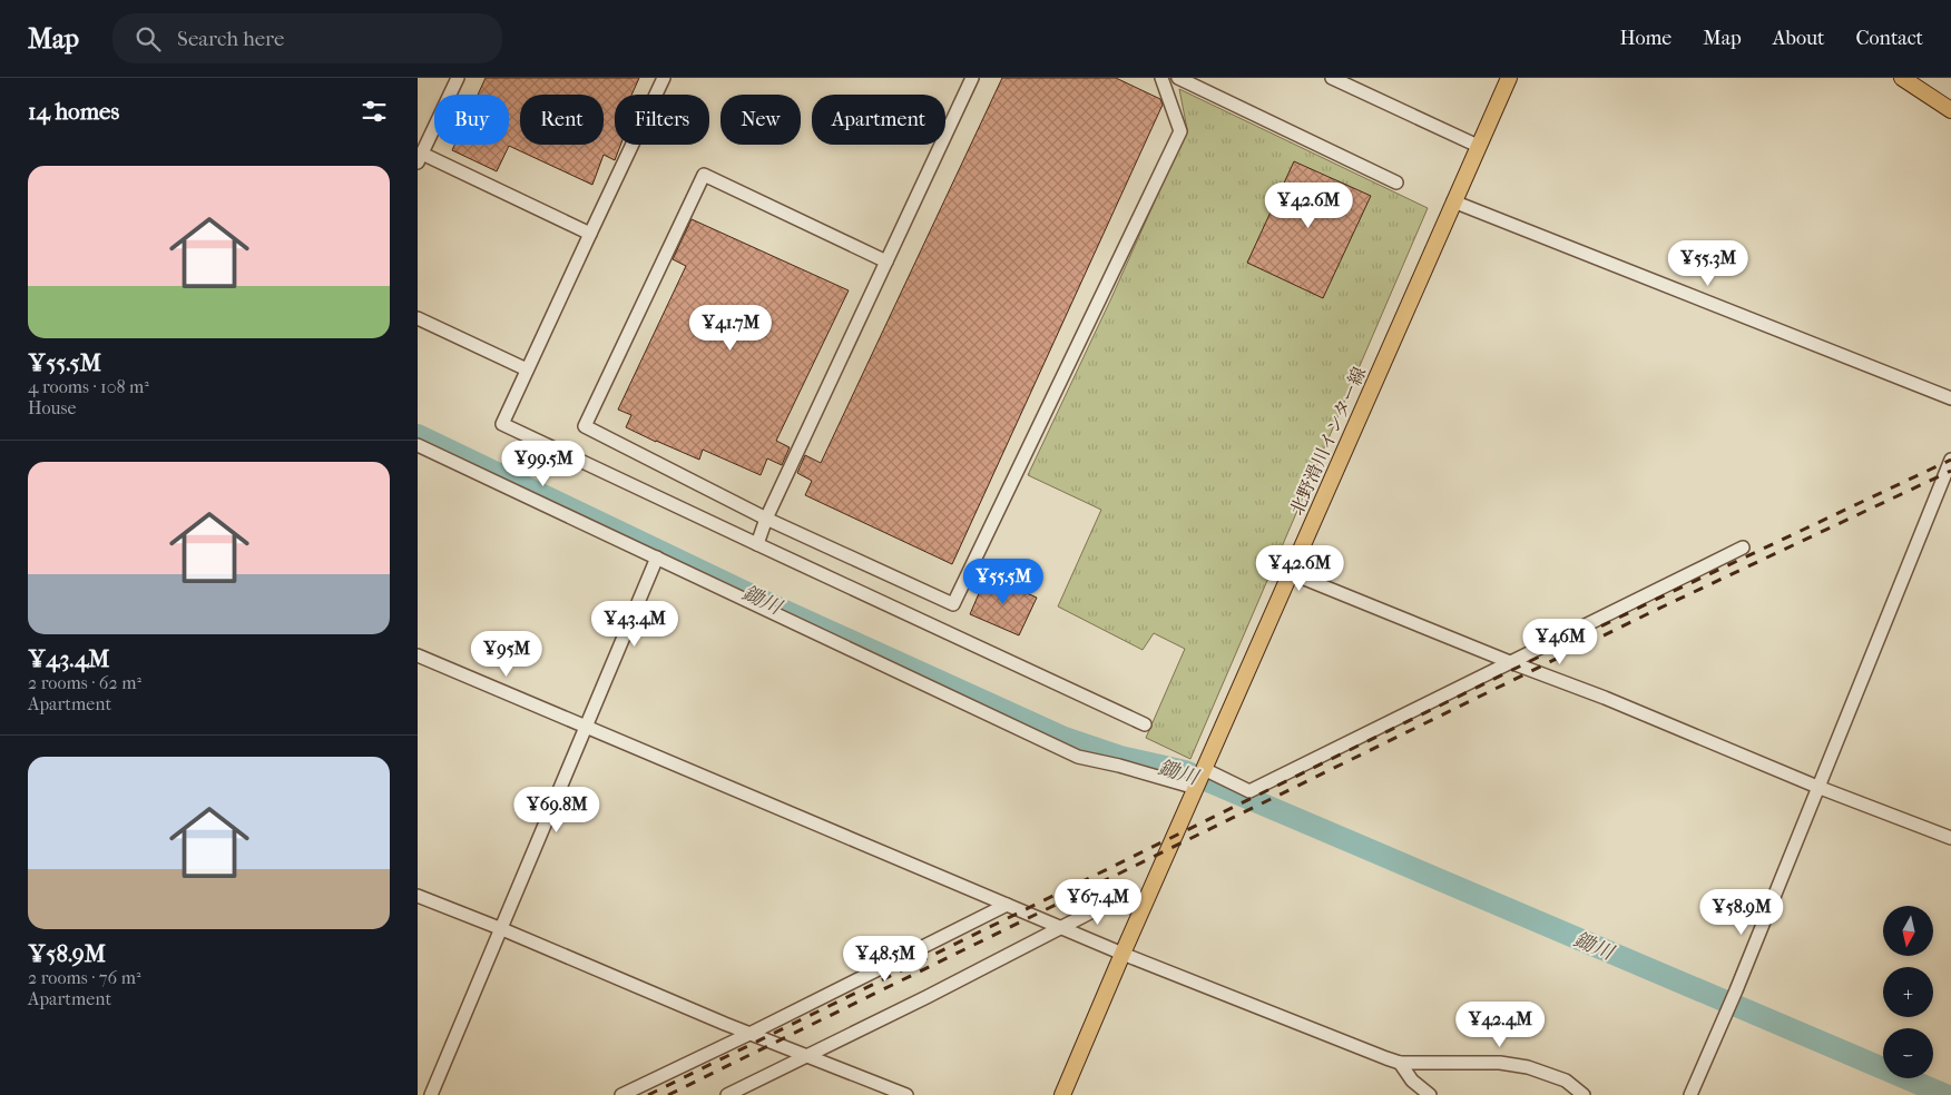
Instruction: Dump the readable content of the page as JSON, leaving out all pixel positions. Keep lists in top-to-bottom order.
{
  "streets": {
    "main road": ["北野滑川インター線"]
  },
  "water": ["鋤川"],
  "north": "bottom",
  "page": {
    "header": "Map",
    "search": "Search here",
    "nav": [
      "Home",
      "Map",
      "About",
      "Contact"
    ],
    "heading": "14 homes",
    "chip": [
      "Buy",
      "Rent",
      "Filters",
      "New",
      "Apartment"
    ],
    "list": [
      {
        "name": "¥55.5M",
        "note": "4 rooms · 108 m² · House"
      },
      {
        "name": "¥43.4M",
        "note": "2 rooms · 62 m² · Apartment"
      },
      {
        "name": "¥58.9M",
        "note": "2 rooms · 76 m² · Apartment"
      }
    ],
    "price": [
      "¥42.6M",
      "¥55.3M",
      "¥41.7M",
      "¥99.5M",
      "¥42.6M",
      "¥55.5M",
      "¥43.4M",
      "¥46M",
      "¥95M",
      "¥69.8M",
      "¥67.4M",
      "¥58.9M",
      "¥48.5M",
      "¥42.4M"
    ],
    "map_buttons": ["+", "−"]
  }
}
